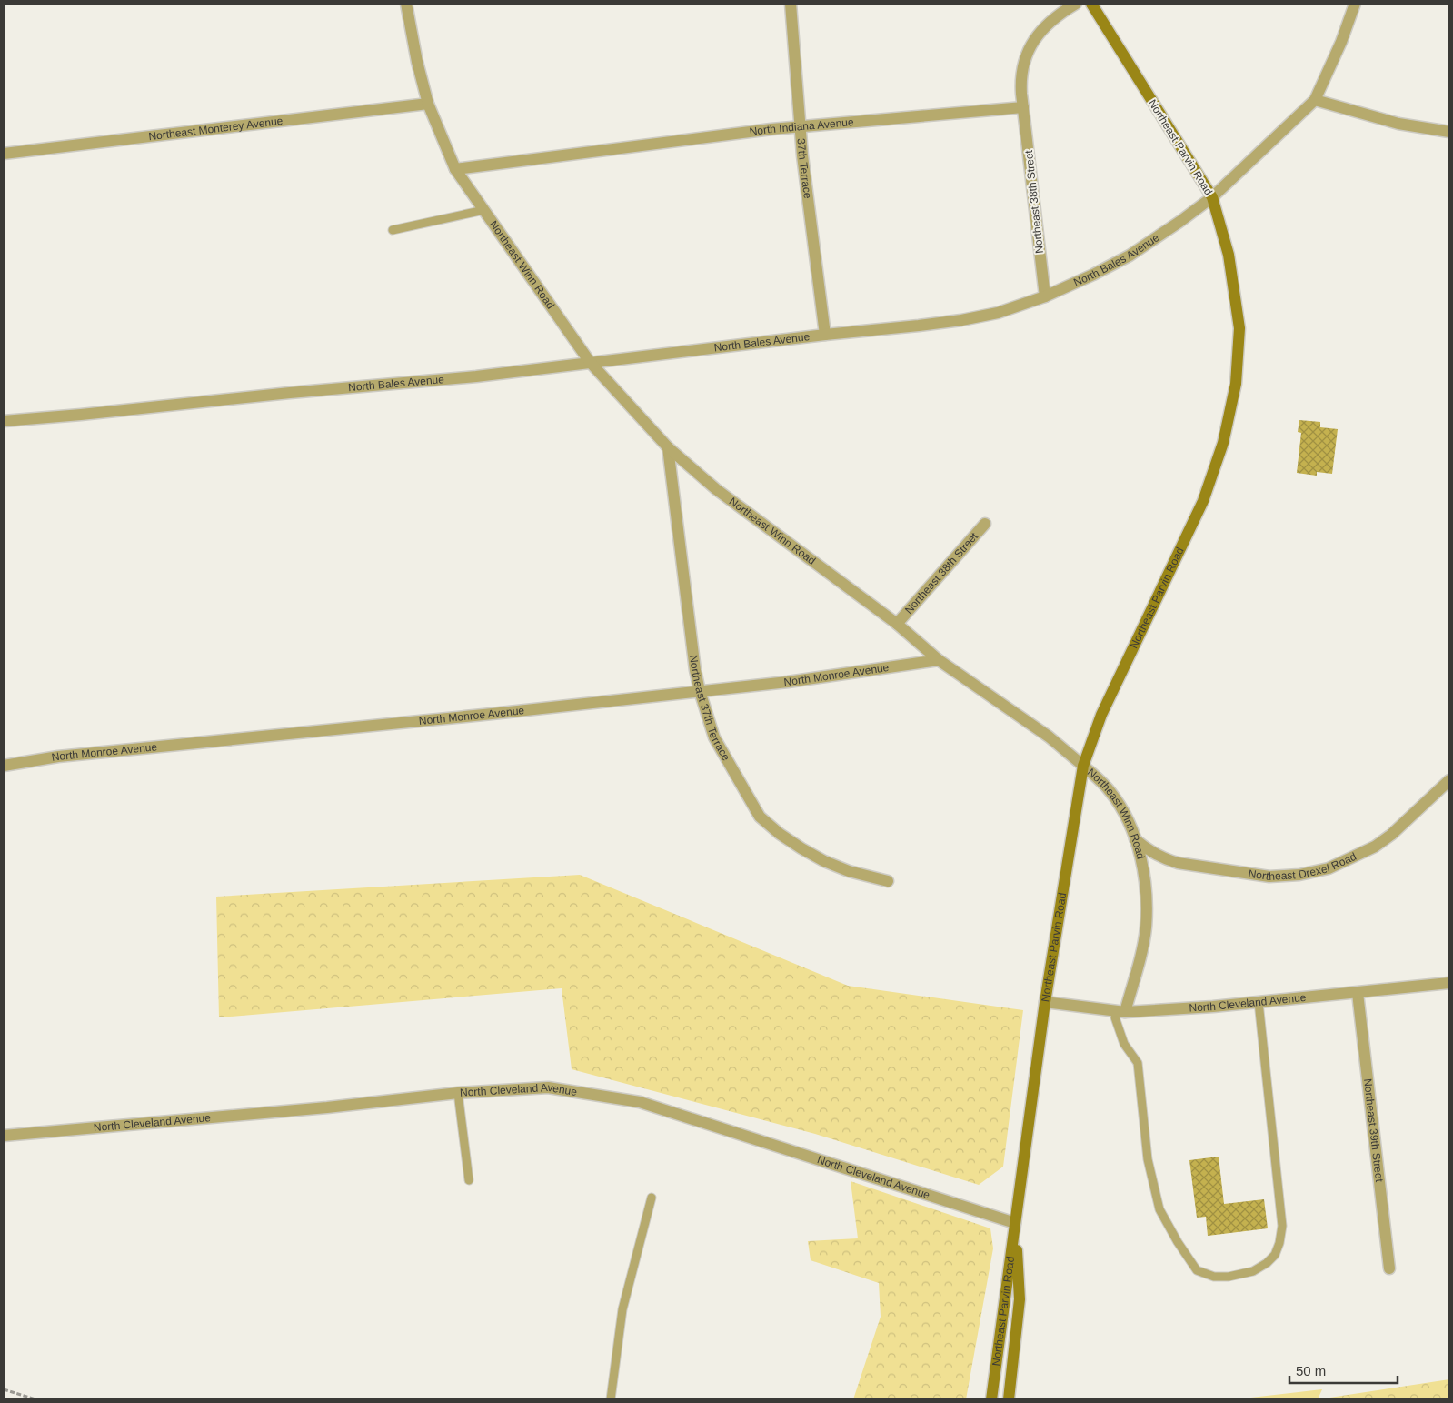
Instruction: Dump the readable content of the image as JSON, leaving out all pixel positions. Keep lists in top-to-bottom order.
{
  "streets": {
    "main road": ["Northeast Parvin Road"],
    "street": [
      "North Indiana Avenue",
      "Northeast Monterey Avenue",
      "37th Terrace",
      "Northeast 38th Street",
      "North Bales Avenue",
      "Northeast Winn Road",
      "North Monroe Avenue",
      "Northeast 37th Terrace",
      "Northeast Drexel Road",
      "North Cleveland Avenue",
      "Northeast 39th Street"
    ]
  },
  "crossings": [
    ["North Indiana Avenue", "37th Terrace"],
    ["North Indiana Avenue", "Northeast 38th Street"],
    ["North Indiana Avenue", "Northeast Winn Road"],
    ["Northeast Monterey Avenue", "Northeast Winn Road"],
    ["Northeast Parvin Road", "North Bales Avenue"],
    ["Northeast Parvin Road", "Northeast Winn Road"],
    ["Northeast Parvin Road", "North Cleveland Avenue"],
    ["37th Terrace", "North Bales Avenue"],
    ["Northeast 38th Street", "North Bales Avenue"],
    ["Northeast 38th Street", "Northeast Winn Road"],
    ["North Bales Avenue", "Northeast Winn Road"],
    ["Northeast Winn Road", "North Monroe Avenue"],
    ["Northeast Winn Road", "Northeast 37th Terrace"],
    ["Northeast Winn Road", "Northeast Drexel Road"],
    ["Northeast Winn Road", "North Cleveland Avenue"],
    ["North Monroe Avenue", "Northeast 37th Terrace"],
    ["North Cleveland Avenue", "Northeast 39th Street"]
  ],
  "scale_bar": "50 m"
}
